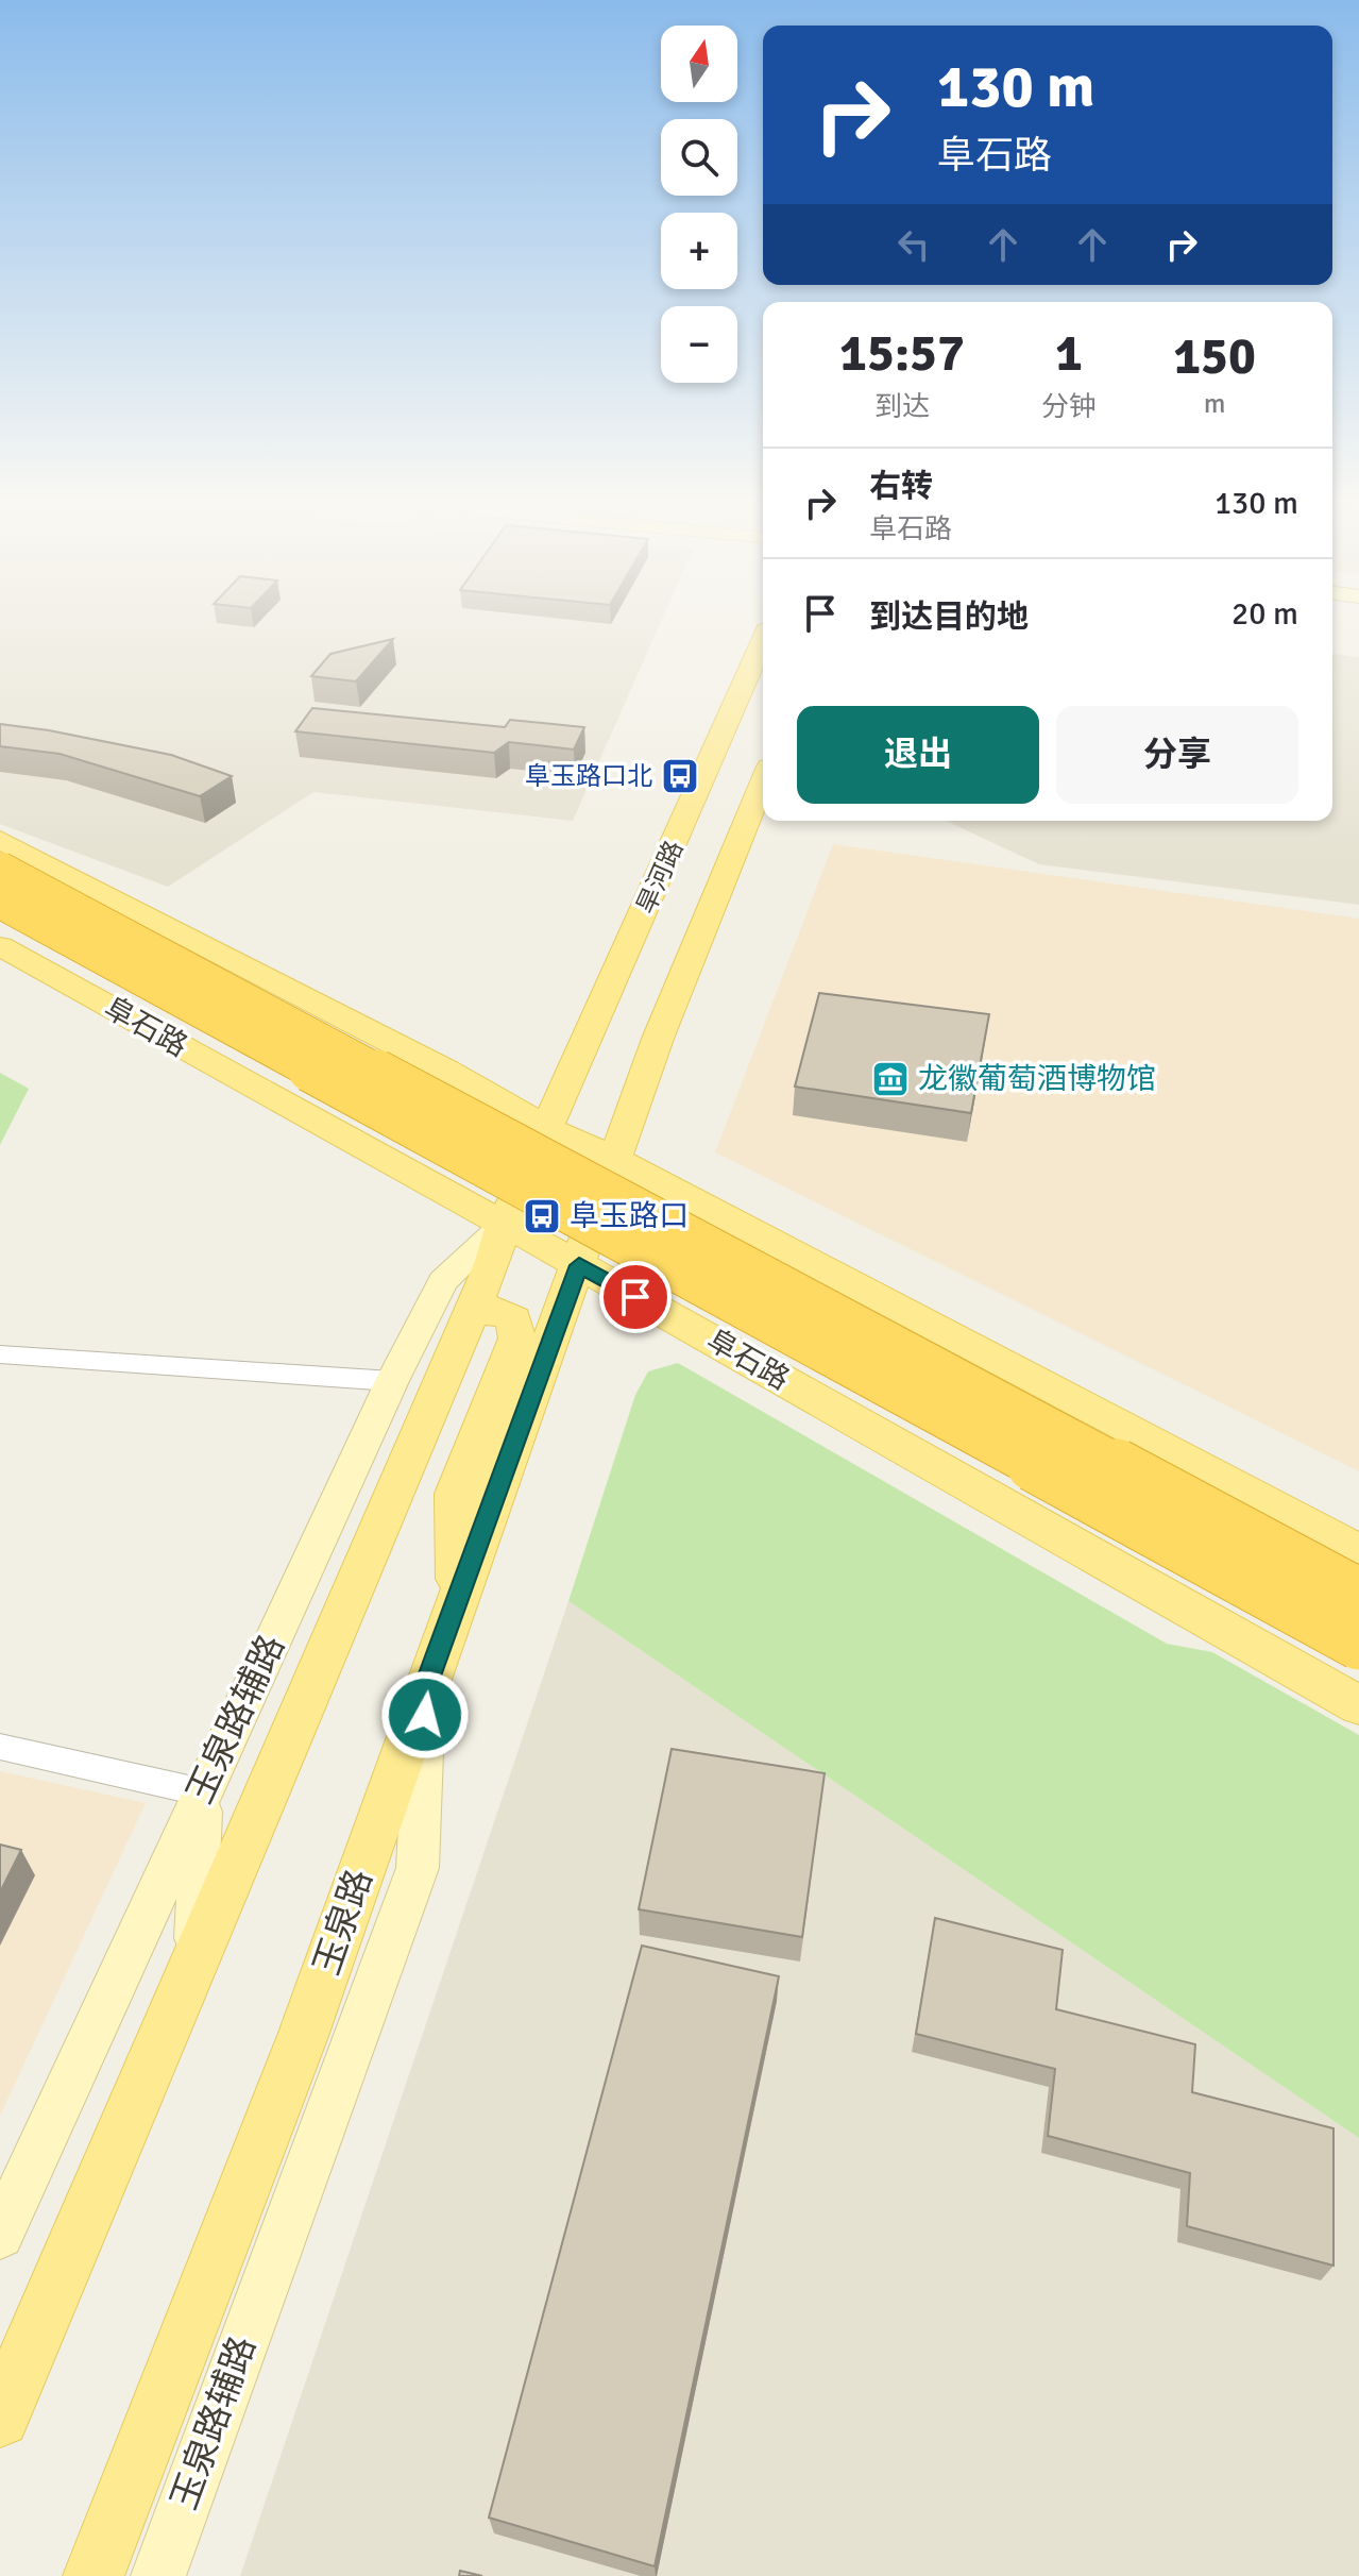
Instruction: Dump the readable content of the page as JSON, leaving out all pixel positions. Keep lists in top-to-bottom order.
{
  "streets": {
    "highway": ["阜石路"],
    "main road": ["旱河路", "玉泉路"],
    "street": ["玉泉路辅路"]
  },
  "crossings": [
    ["旱河路", "阜石路"],
    ["旱河路", "玉泉路辅路"],
    ["旱河路", "玉泉路"],
    ["阜石路", "玉泉路辅路"],
    ["阜石路", "玉泉路"],
    ["玉泉路辅路", "玉泉路"]
  ],
  "places": {
    "bus stop": ["阜玉路口北", "阜玉路口"],
    "museum": ["龙徽葡萄酒博物馆"]
  },
  "north": "top",
  "page": {
    "map_buttons": ["+", "−"],
    "turn": ["130 m", "阜石路"],
    "eta": [
      "15:57",
      "到达",
      "1",
      "分钟",
      "150",
      "m"
    ],
    "list": [
      {
        "name": "右转",
        "note": "阜石路",
        "value": "130 m"
      },
      {
        "name": "到达目的地",
        "value": "20 m"
      }
    ],
    "buttons": ["退出", "分享"]
  }
}
